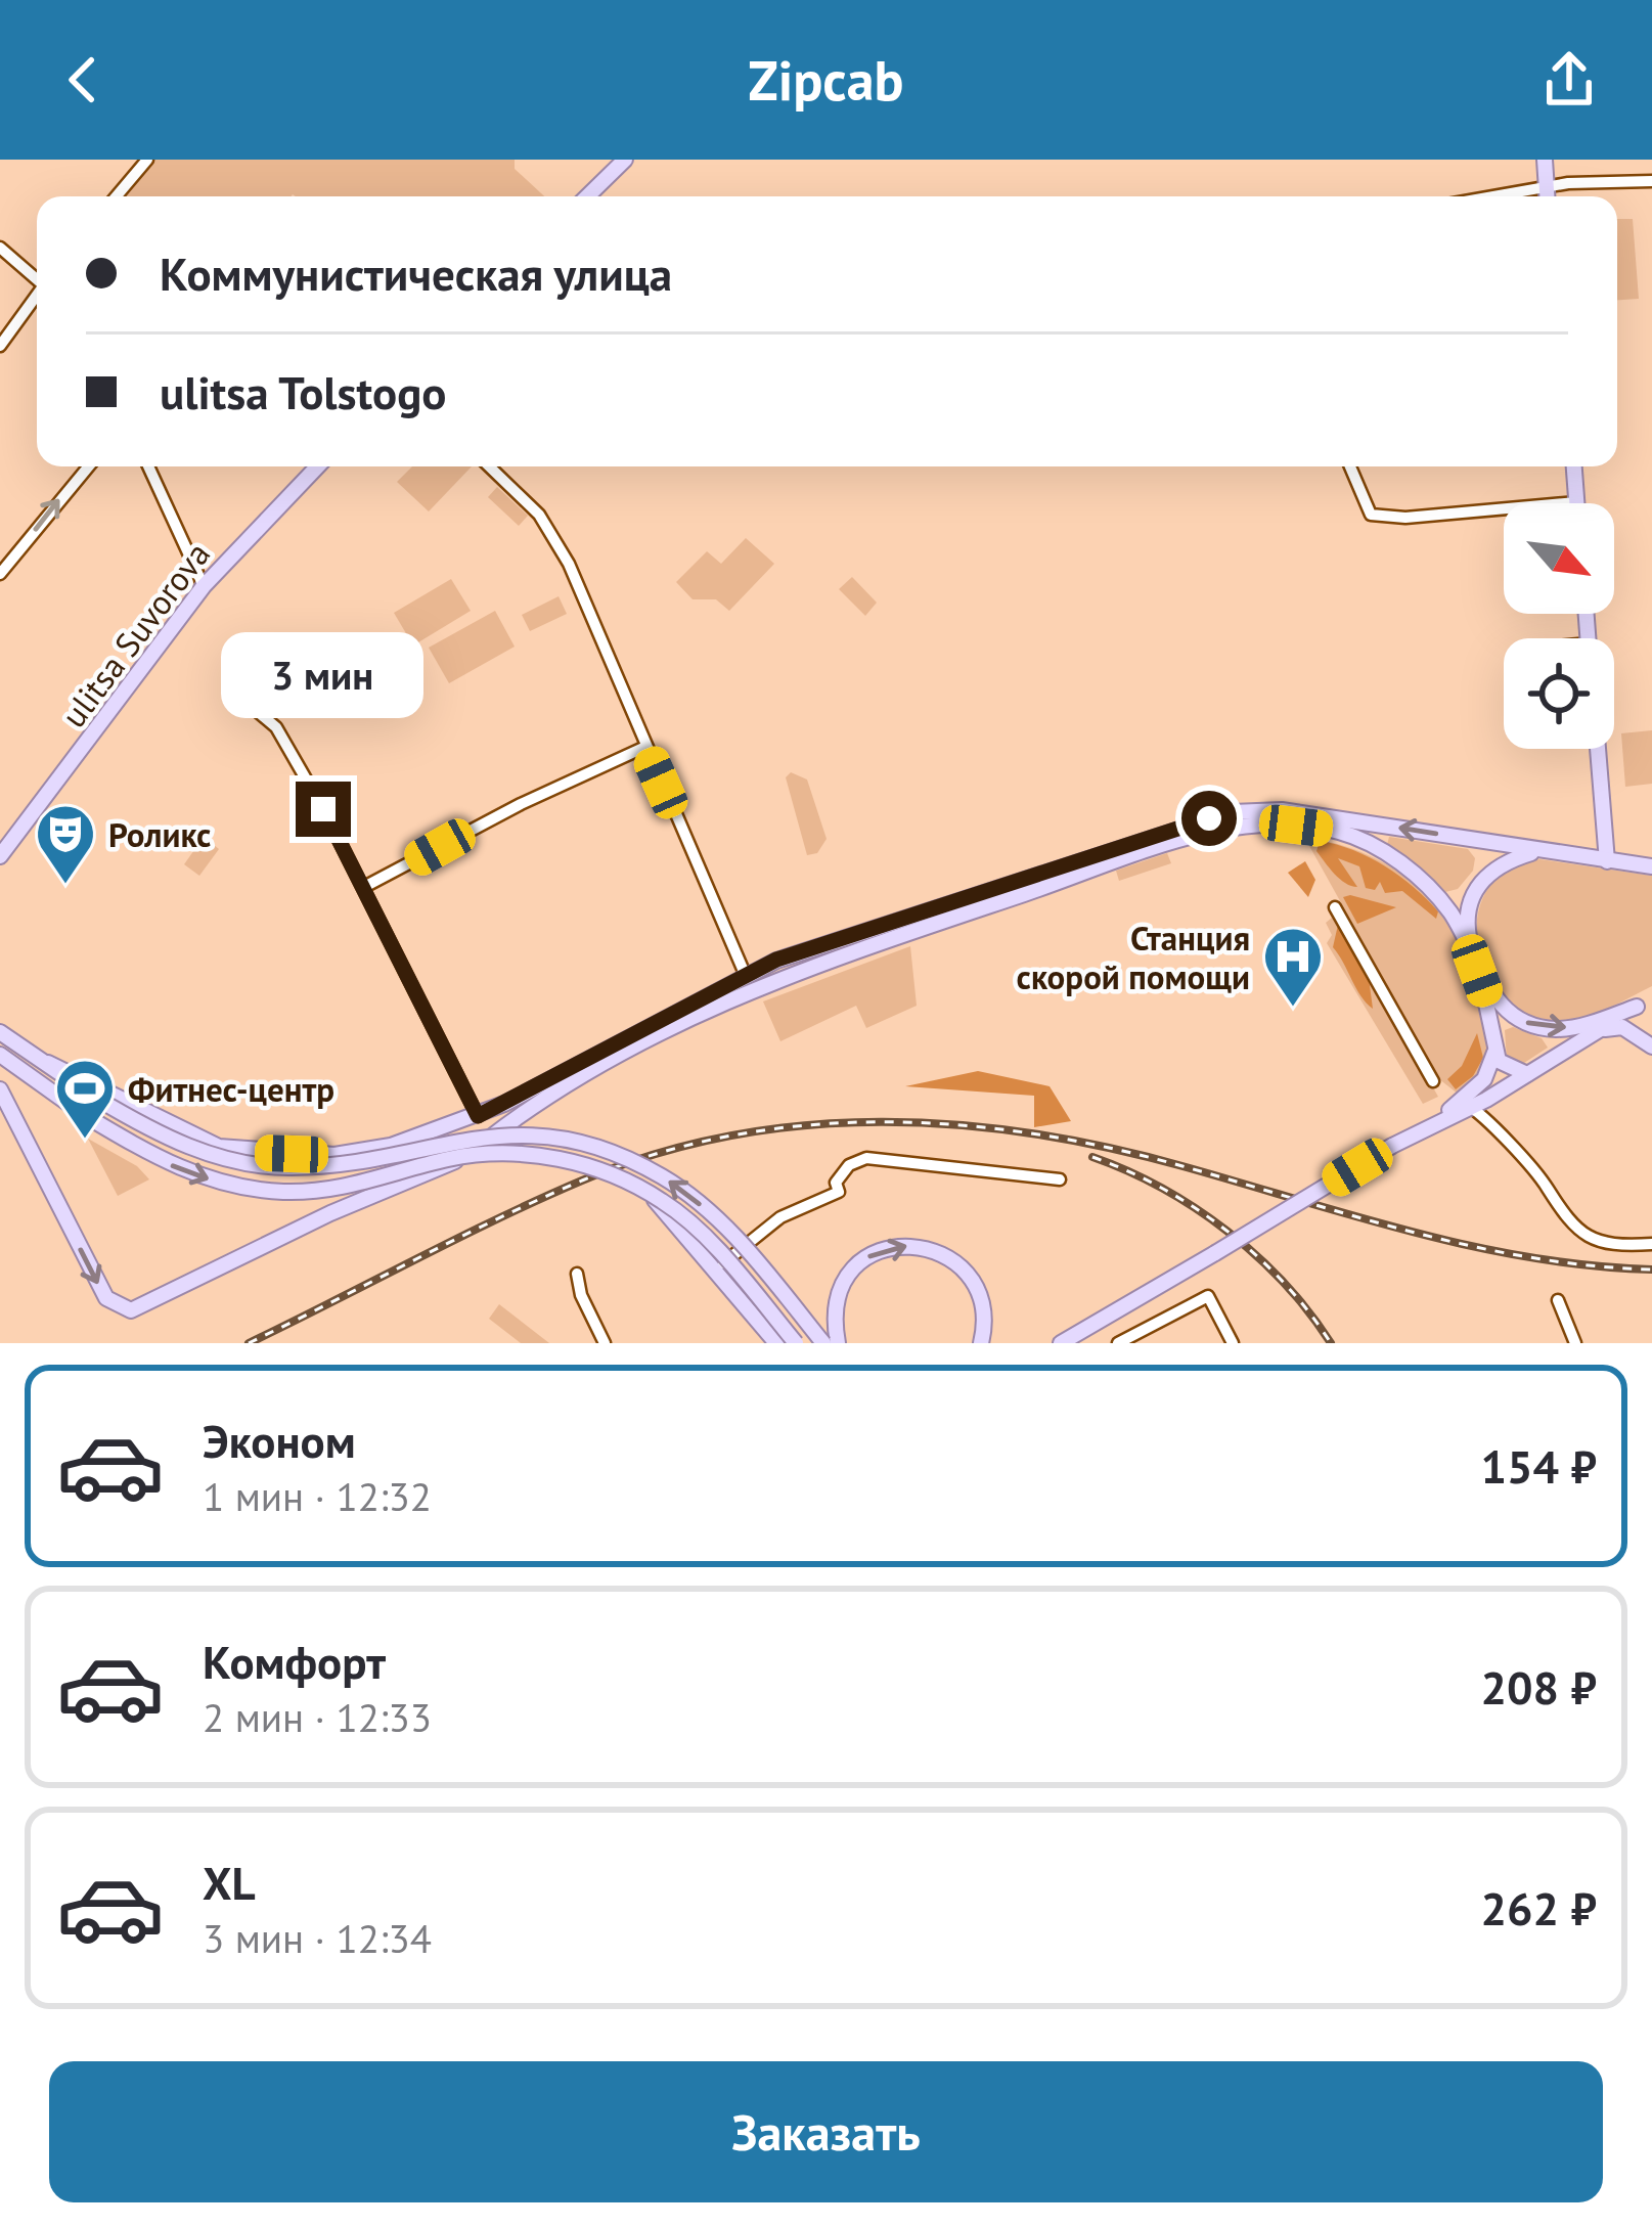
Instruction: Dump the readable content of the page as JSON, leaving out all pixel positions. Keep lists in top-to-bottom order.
{
  "streets": {
    "main road": ["ulitsa Suvorova"]
  },
  "places": {
    "theatre": ["Роликс"],
    "hospital": ["Станция скорой помощи"],
    "sports": ["Фитнес-центр"]
  },
  "north": "bottom right",
  "page": {
    "header": "Zipcab",
    "banner": ["Коммунистическая улица", "ulitsa Tolstogo"],
    "bubble": "3 мин",
    "list": [
      {
        "name": "Эконом",
        "note": "1 мин · 12:32",
        "value": "154 ₽"
      },
      {
        "name": "Комфорт",
        "note": "2 мин · 12:33",
        "value": "208 ₽"
      },
      {
        "name": "XL",
        "note": "3 мин · 12:34",
        "value": "262 ₽"
      }
    ],
    "buttons": "Заказать"
  }
}
